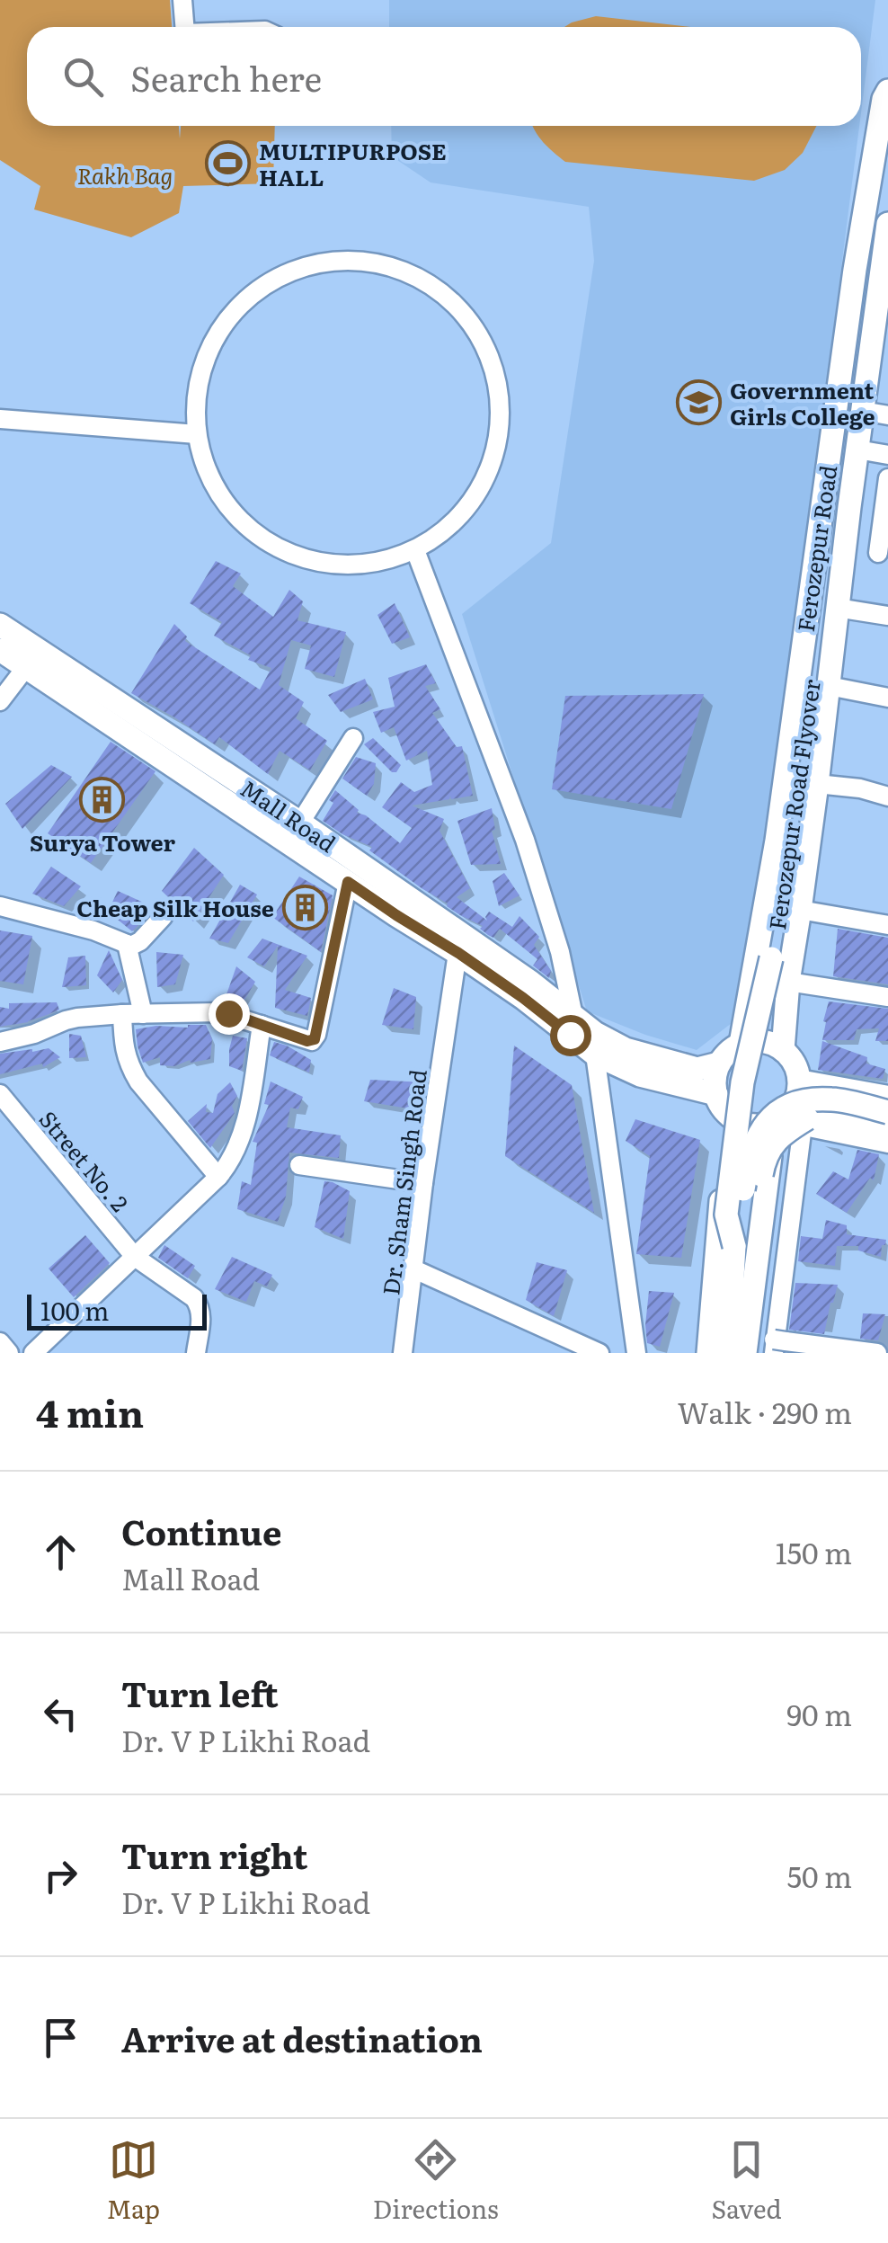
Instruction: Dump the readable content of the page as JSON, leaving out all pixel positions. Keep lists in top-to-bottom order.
{
  "streets": {
    "main road": ["Ferozepur Road", "Ferozepur Road Flyover", "Mall Road"],
    "street": ["Street No. 2", "Dr. Sham Singh Road"]
  },
  "crossings": [
    ["Ferozepur Road", "Ferozepur Road Flyover"],
    ["Mall Road", "Dr. Sham Singh Road"]
  ],
  "parks": ["Rakh Bag"],
  "places": {
    "sports": ["MULTIPURPOSE HALL"],
    "school or university": ["Government Girls College"],
    "building": ["Surya Tower", "Cheap Silk House"]
  },
  "scale_bar": "100 m",
  "page": {
    "search": "Search here",
    "scale": "100 m",
    "heading": ["4 min", "Walk · 290 m"],
    "list": [
      ["Continue", "Mall Road", "150 m"],
      ["Turn left", "Dr. V P Likhi Road", "90 m"],
      ["Turn right", "Dr. V P Likhi Road", "50 m"],
      "Arrive at destination"
    ],
    "nav": ["Map", "Directions", "Saved"]
  }
}
